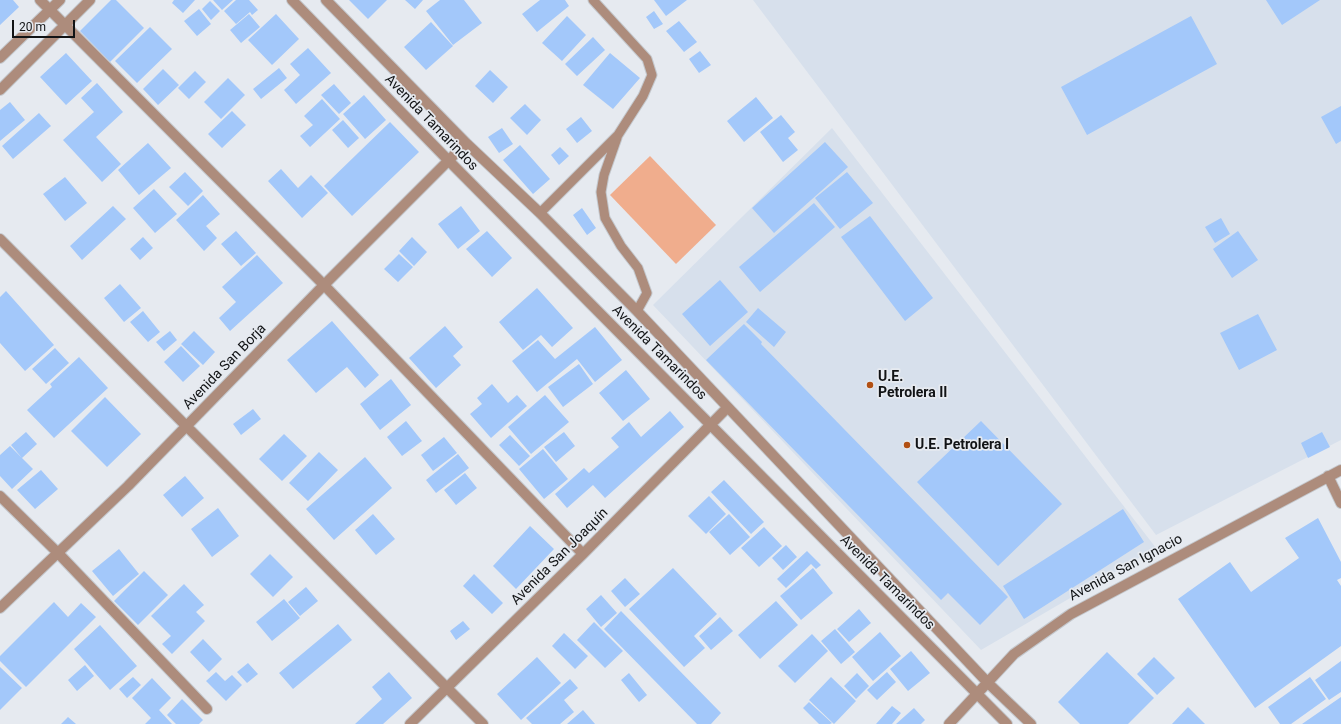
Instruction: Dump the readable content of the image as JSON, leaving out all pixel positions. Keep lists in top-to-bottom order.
{
  "streets": {
    "street": [
      "Avenida Tamarindos",
      "Avenida San Borja",
      "Avenida San Joaquín",
      "Avenida San Ignacio"
    ]
  },
  "crossings": [
    ["Avenida Tamarindos", "Avenida San Borja"],
    ["Avenida Tamarindos", "Avenida San Joaquín"],
    ["Avenida Tamarindos", "Avenida San Ignacio"]
  ],
  "places": ["U.E. Petrolera II", "U.E. Petrolera I"],
  "scale_bar": "20 m"
}
